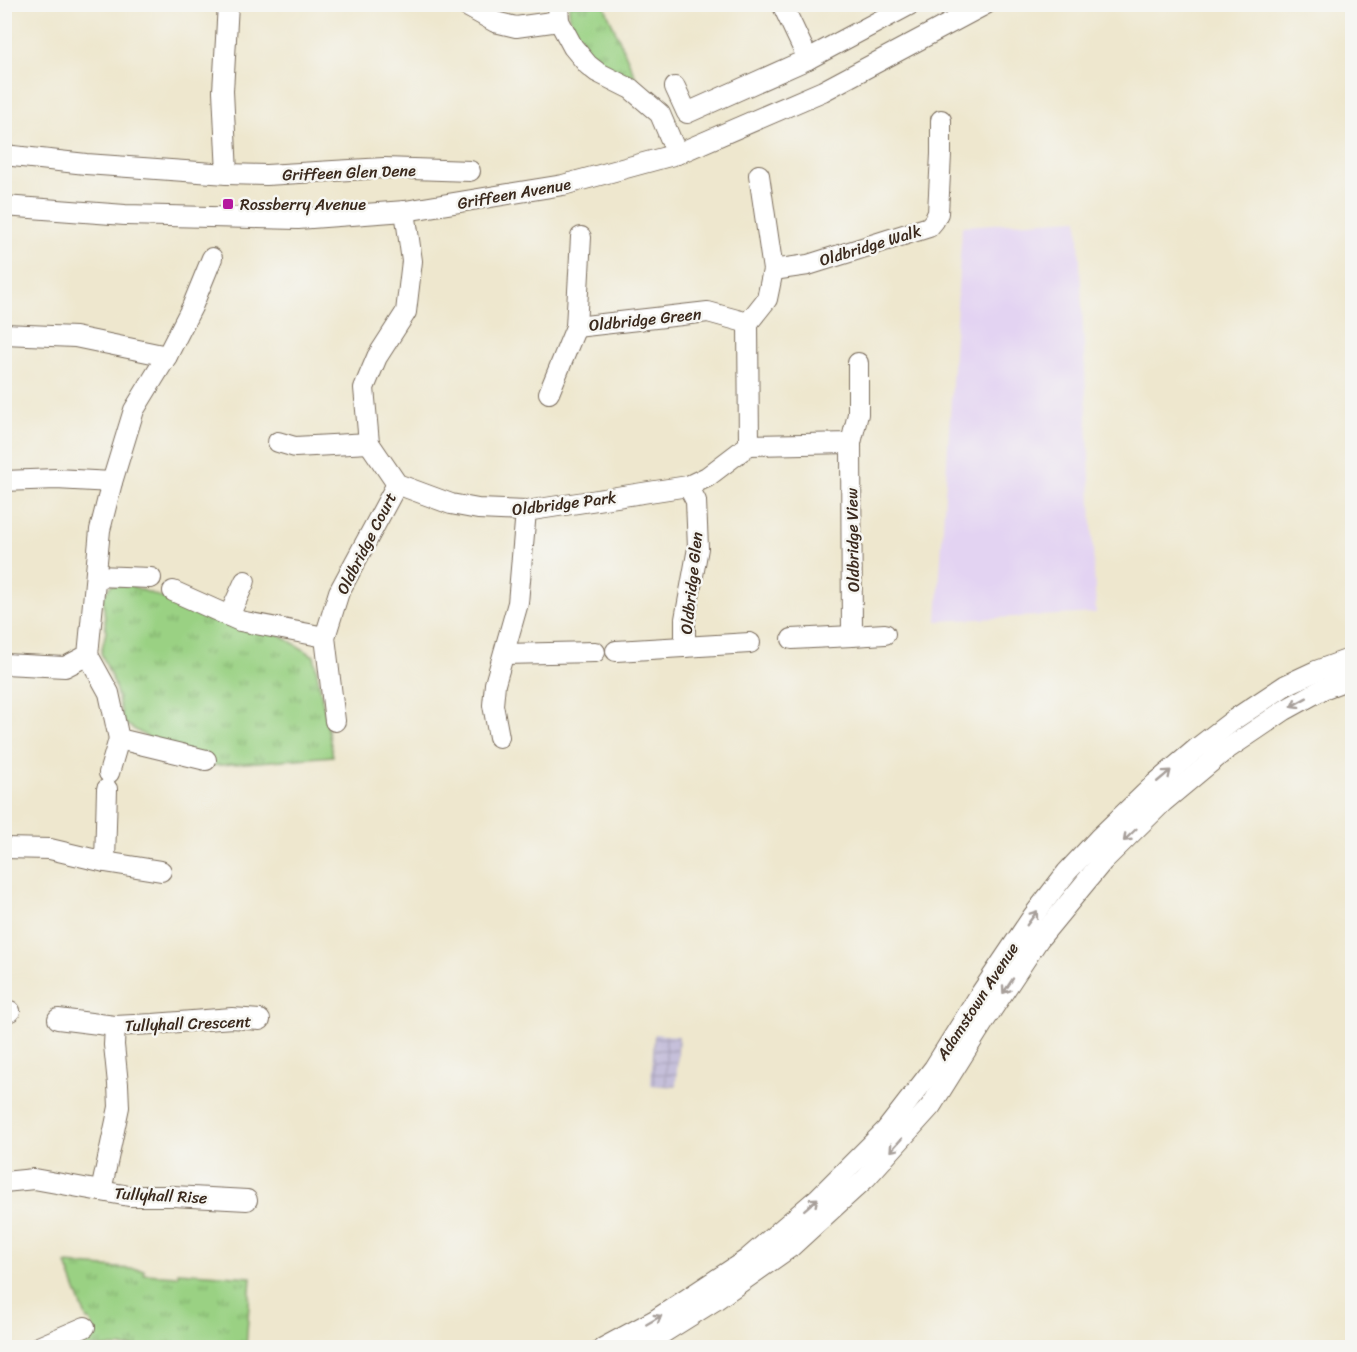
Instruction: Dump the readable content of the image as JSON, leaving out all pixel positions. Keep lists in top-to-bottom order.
{
  "streets": {
    "street": [
      "Griffeen Glen Dene",
      "Griffeen Avenue",
      "Oldbridge Walk",
      "Oldbridge Green",
      "Oldbridge Park",
      "Oldbridge View",
      "Oldbridge Court",
      "Oldbridge Glen",
      "Adamstown Avenue",
      "Tullyhall Crescent",
      "Tullyhall Rise"
    ]
  },
  "crossings": [
    ["Oldbridge Park", "Oldbridge Court"],
    ["Oldbridge Park", "Oldbridge Glen"],
    ["Tullyhall Crescent", "Tullyhall Rise"]
  ],
  "places": {
    "transit": ["Rossberry Avenue"]
  }
}
